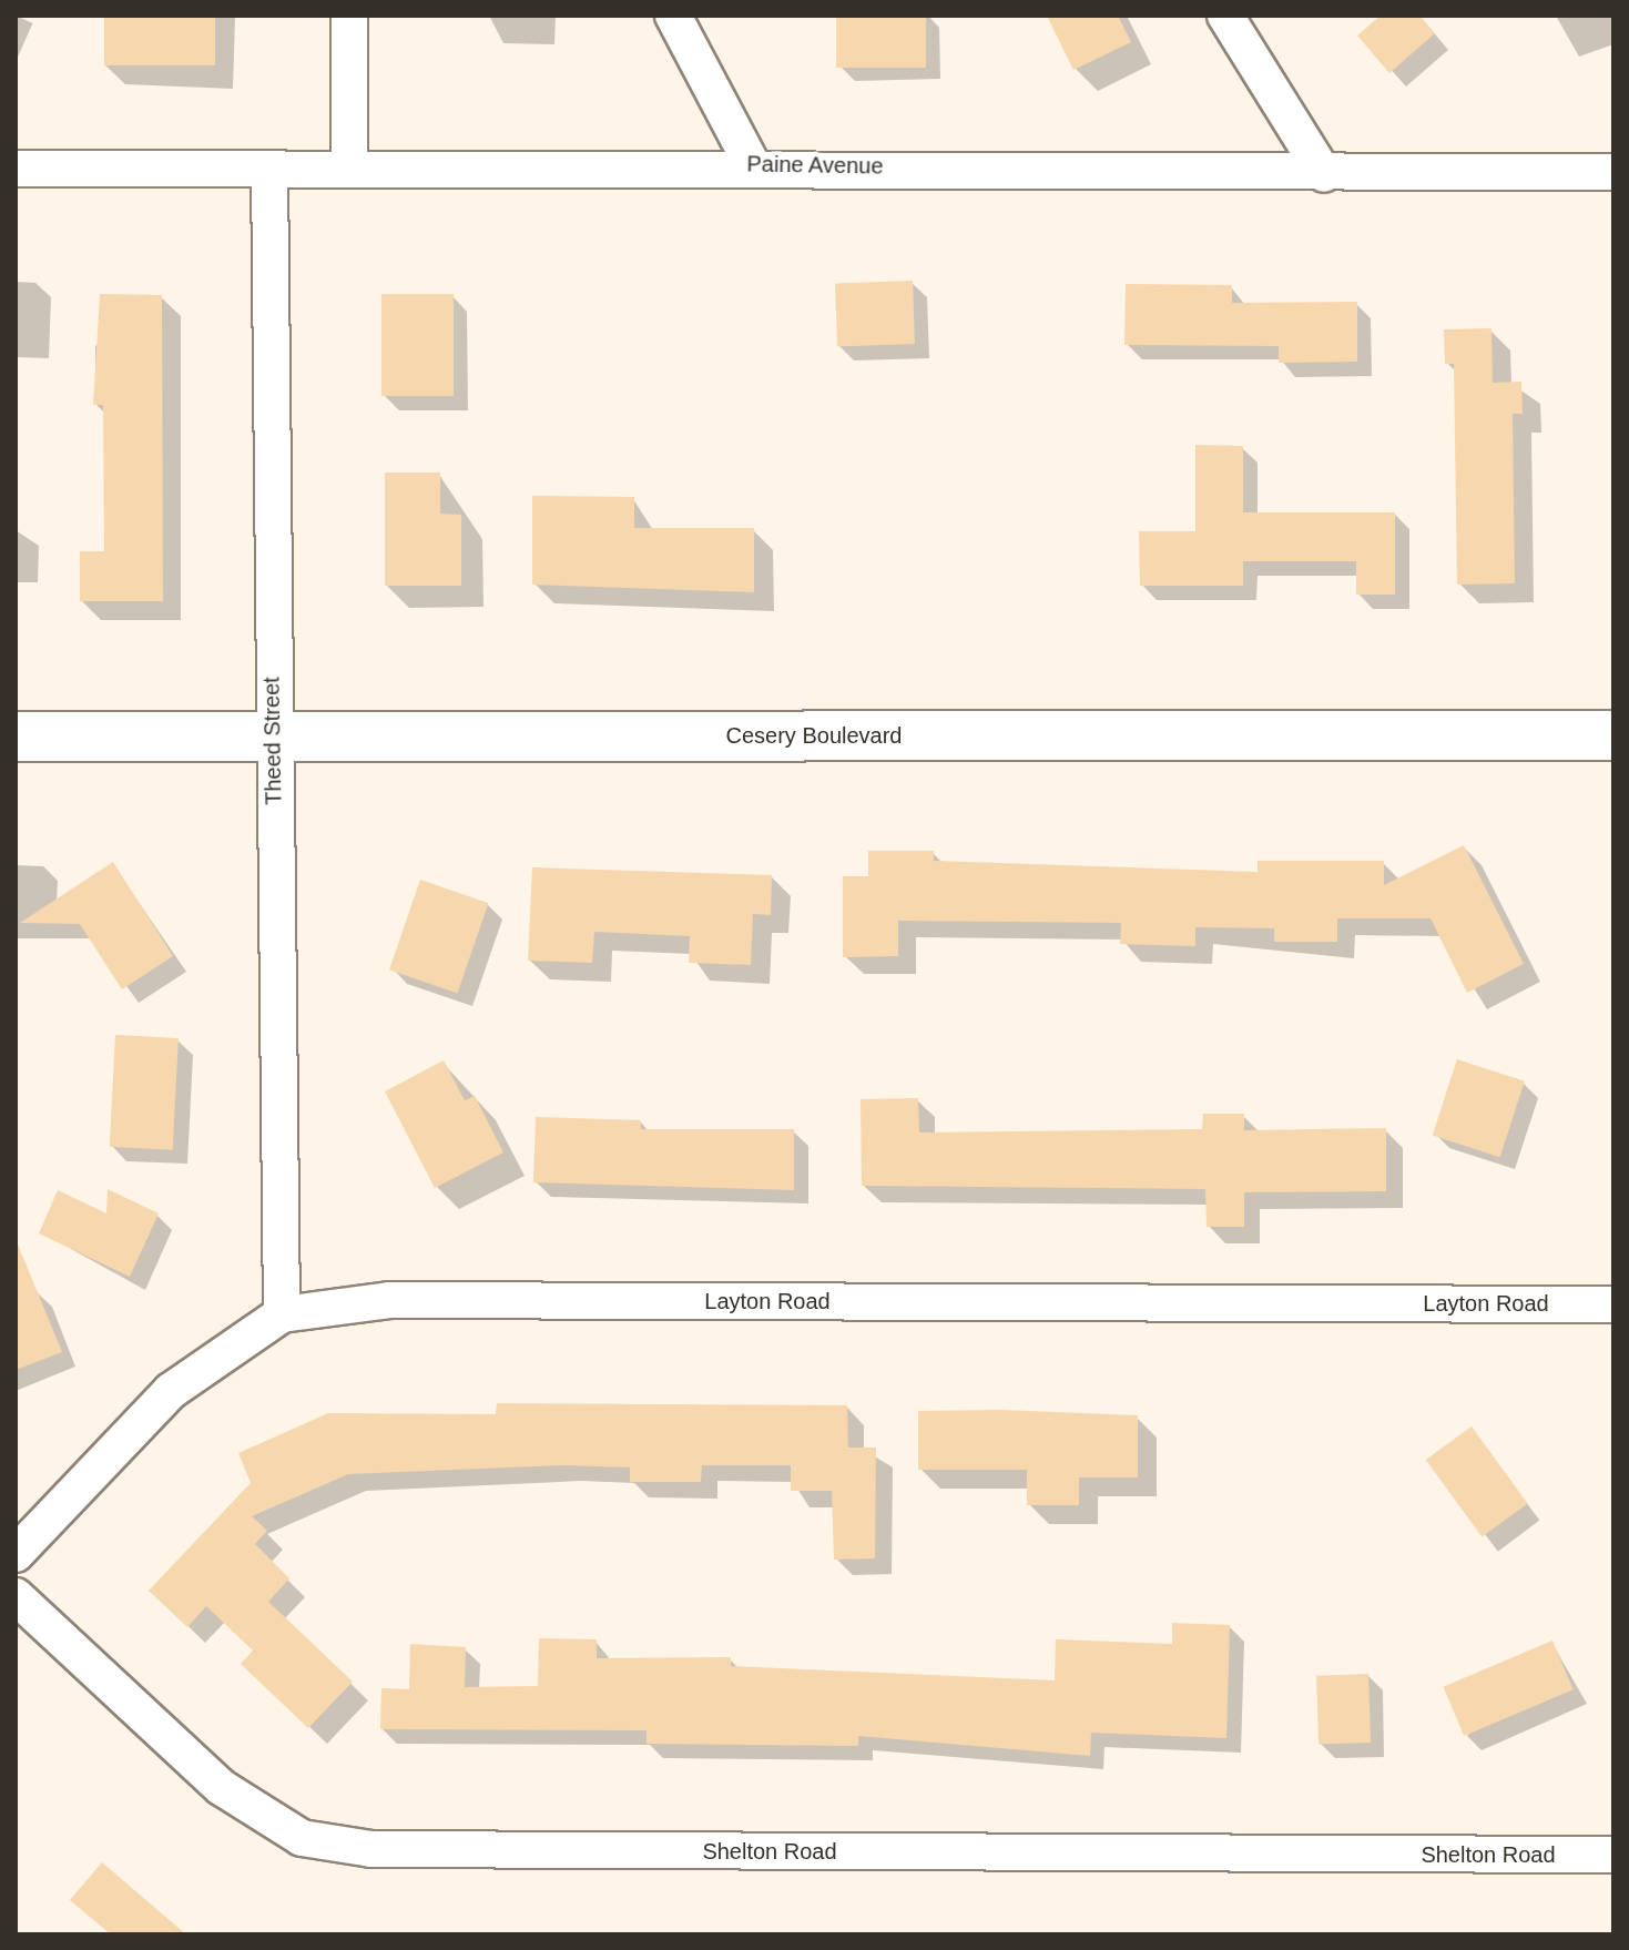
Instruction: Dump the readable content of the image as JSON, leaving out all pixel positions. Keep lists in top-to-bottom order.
{
  "streets": {
    "main road": ["Cesery Boulevard"],
    "street": [
      "Paine Avenue",
      "Theed Street",
      "Layton Road",
      "Shelton Road"
    ]
  },
  "crossings": [
    ["Paine Avenue", "Theed Street"],
    ["Cesery Boulevard", "Theed Street"],
    ["Theed Street", "Layton Road"]
  ]
}
